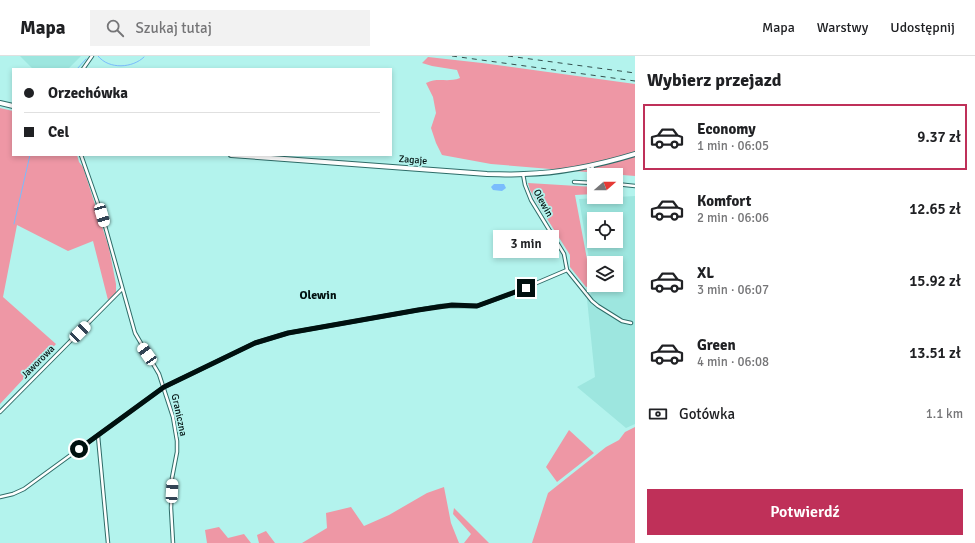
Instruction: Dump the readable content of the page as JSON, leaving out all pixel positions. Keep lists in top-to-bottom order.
{
  "streets": {
    "main road": ["Zagaje"],
    "street": ["Olewin", "Jaworowa", "Graniczna"]
  },
  "crossings": [
    ["Zagaje", "Olewin"],
    ["Jaworowa", "Graniczna"]
  ],
  "districts": ["Olewin"],
  "north": "right",
  "page": {
    "header": "Mapa",
    "search": "Szukaj tutaj",
    "nav": ["Mapa", "Warstwy", "Udostępnij"],
    "heading": "Wybierz przejazd",
    "banner": ["Orzechówka", "Cel"],
    "list": [
      {
        "name": "Economy",
        "note": "1 min · 06:05",
        "value": "9.37 zł"
      },
      {
        "name": "Komfort",
        "note": "2 min · 06:06",
        "value": "12.65 zł"
      },
      {
        "name": "XL",
        "note": "3 min · 06:07",
        "value": "15.92 zł"
      },
      {
        "name": "Green",
        "note": "4 min · 06:08",
        "value": "13.51 zł"
      }
    ],
    "bubble": "3 min",
    "pay": ["Gotówka", "1.1 km"],
    "buttons": "Potwierdź"
  }
}
